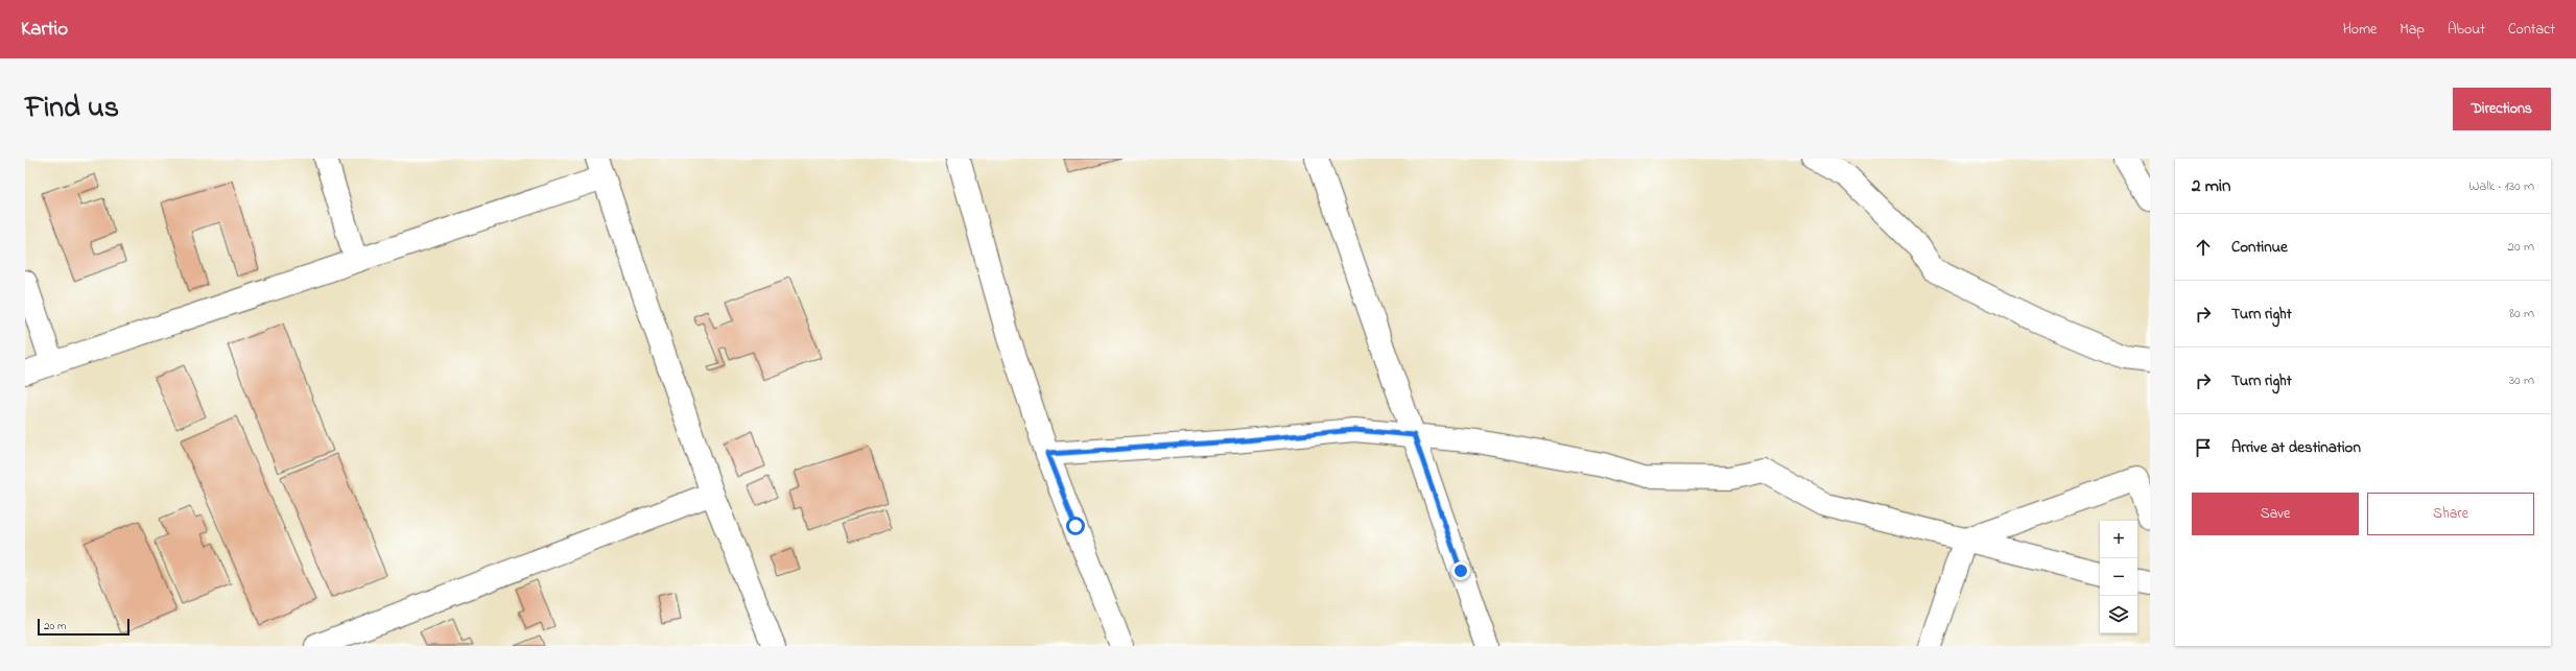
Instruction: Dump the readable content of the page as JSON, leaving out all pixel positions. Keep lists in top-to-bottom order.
{
  "scale_bar": "20 m",
  "page": {
    "header": "Kartio",
    "nav": [
      "Home",
      "Map",
      "About",
      "Contact"
    ],
    "title": "Find us",
    "buttons": [
      "Directions",
      ["Save", "Share"]
    ],
    "heading": ["2 min", "Walk · 130 m"],
    "list": [
      ["Continue", "20 m"],
      ["Turn right", "80 m"],
      ["Turn right", "30 m"],
      "Arrive at destination"
    ],
    "map_buttons": ["+", "−"],
    "scale": "20 m"
  }
}
